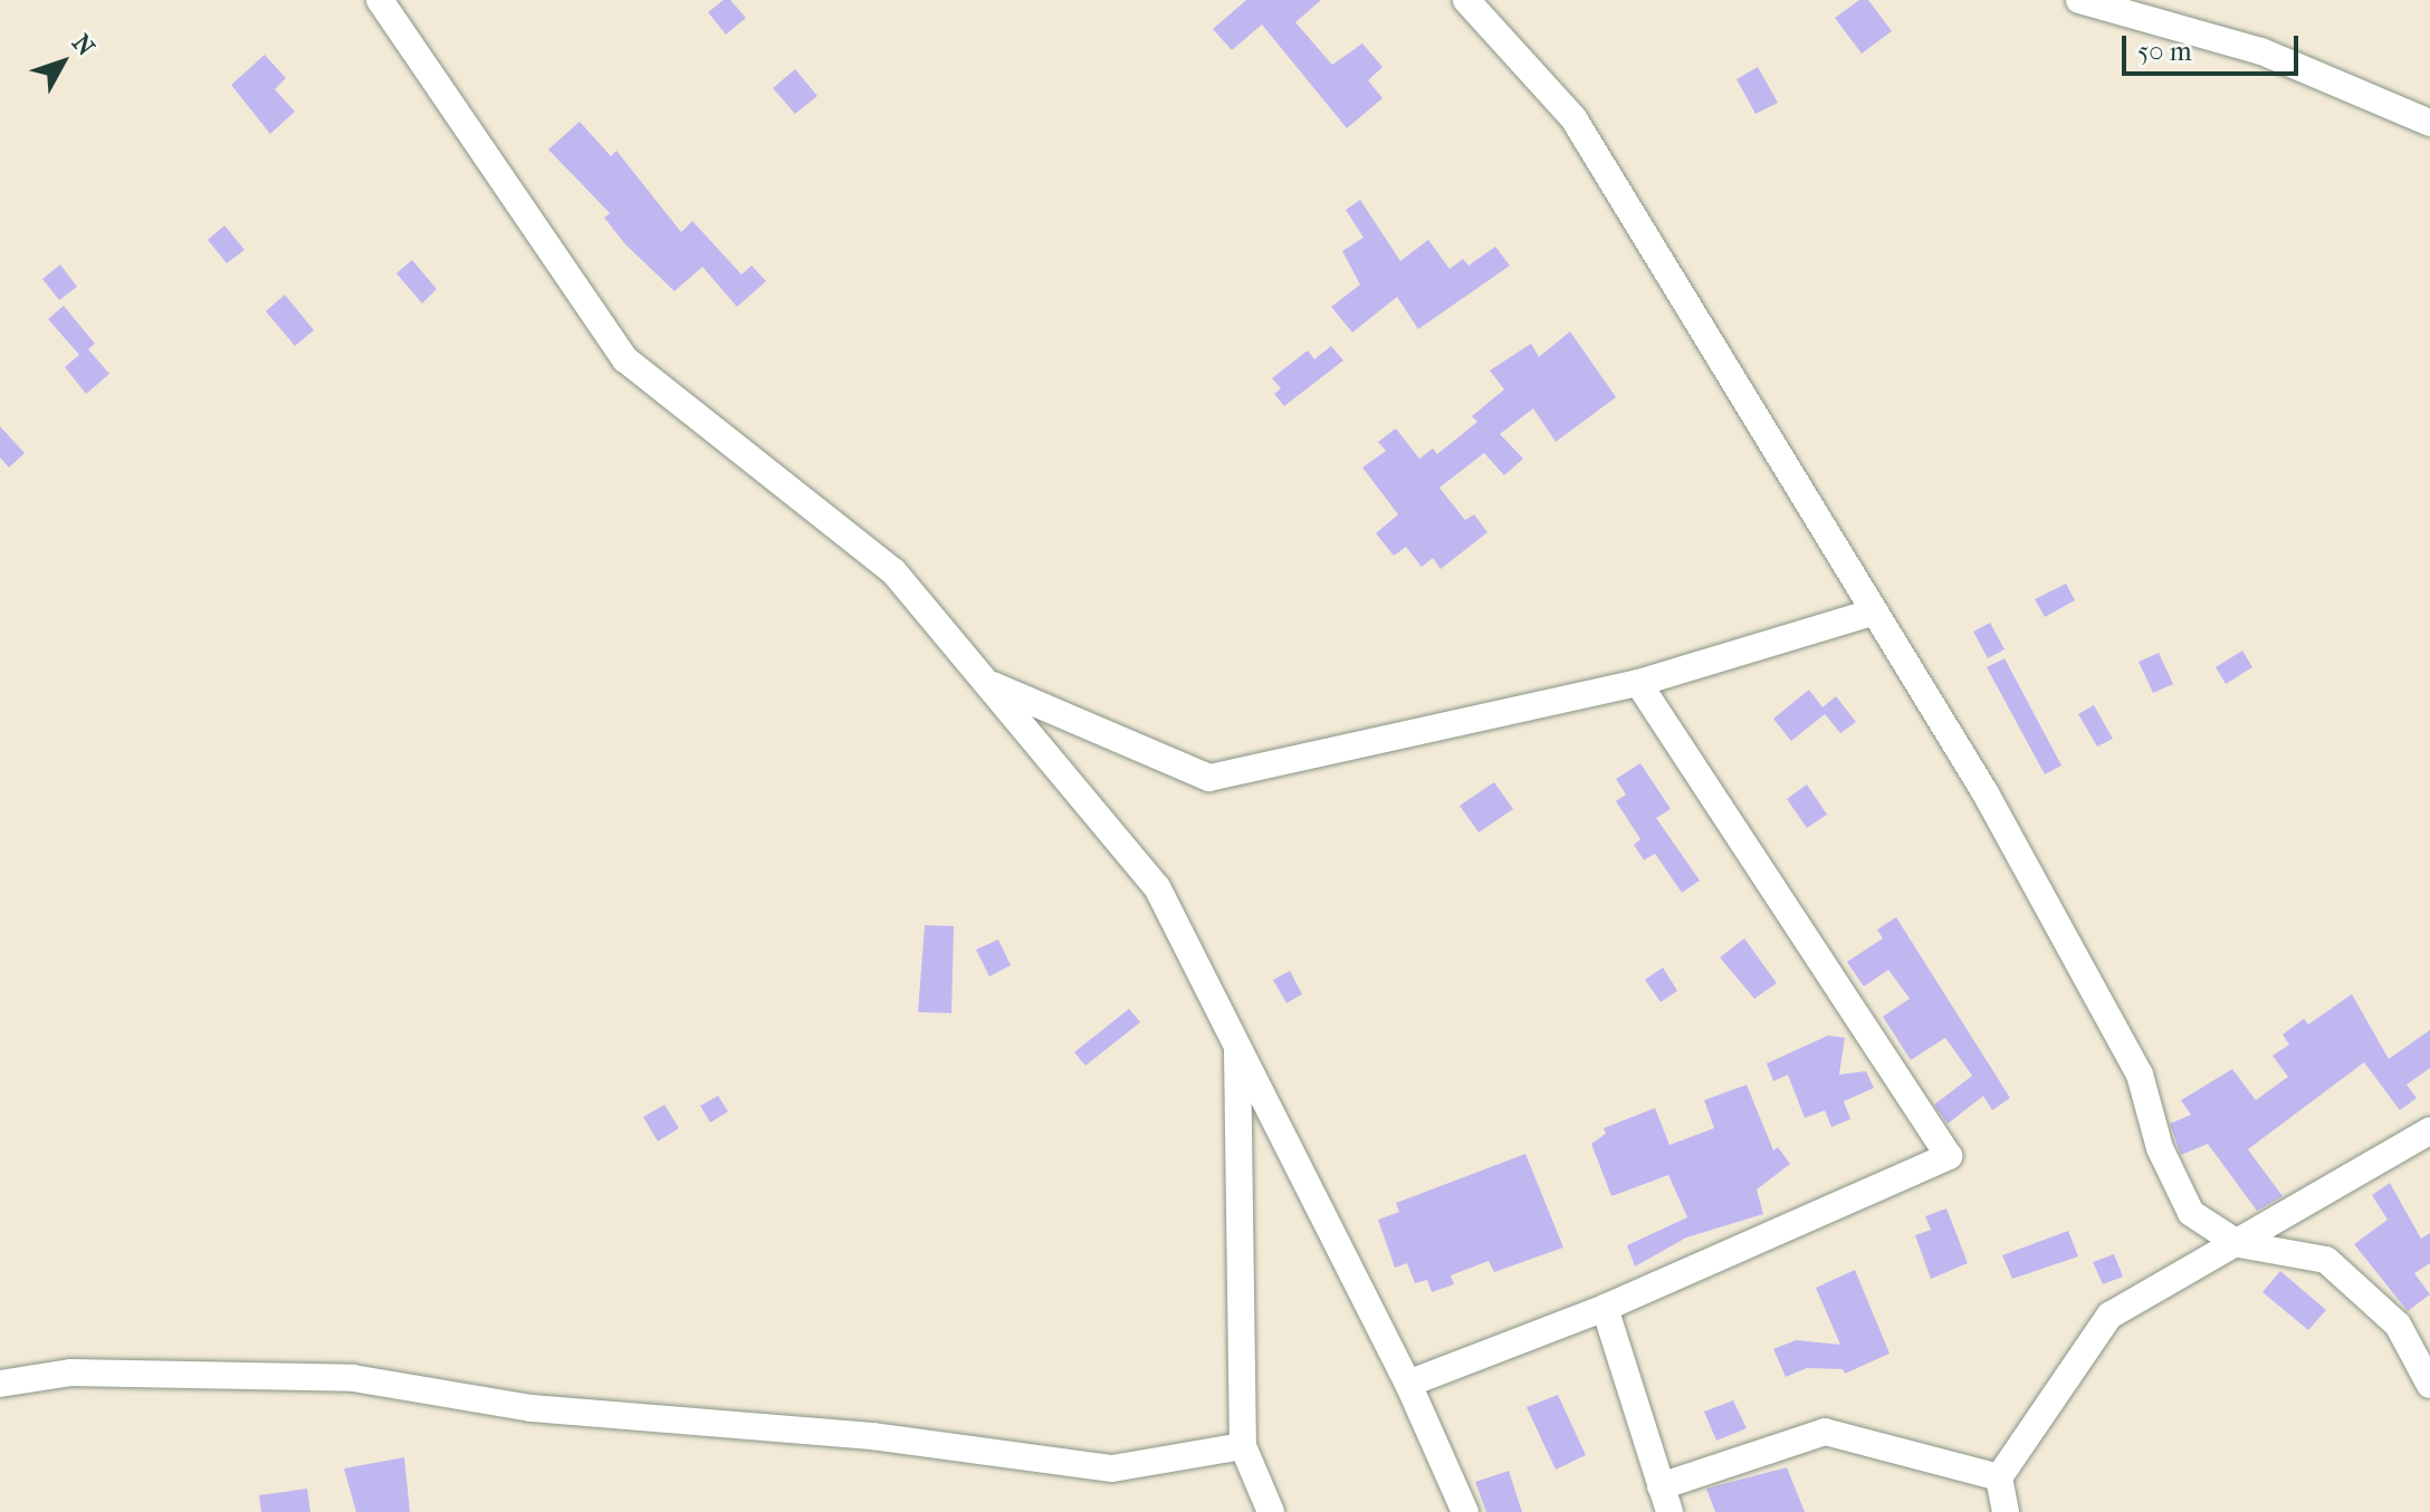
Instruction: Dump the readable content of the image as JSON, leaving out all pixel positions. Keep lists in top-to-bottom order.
{
  "scale_bar": "50 m",
  "north": "top right"
}
